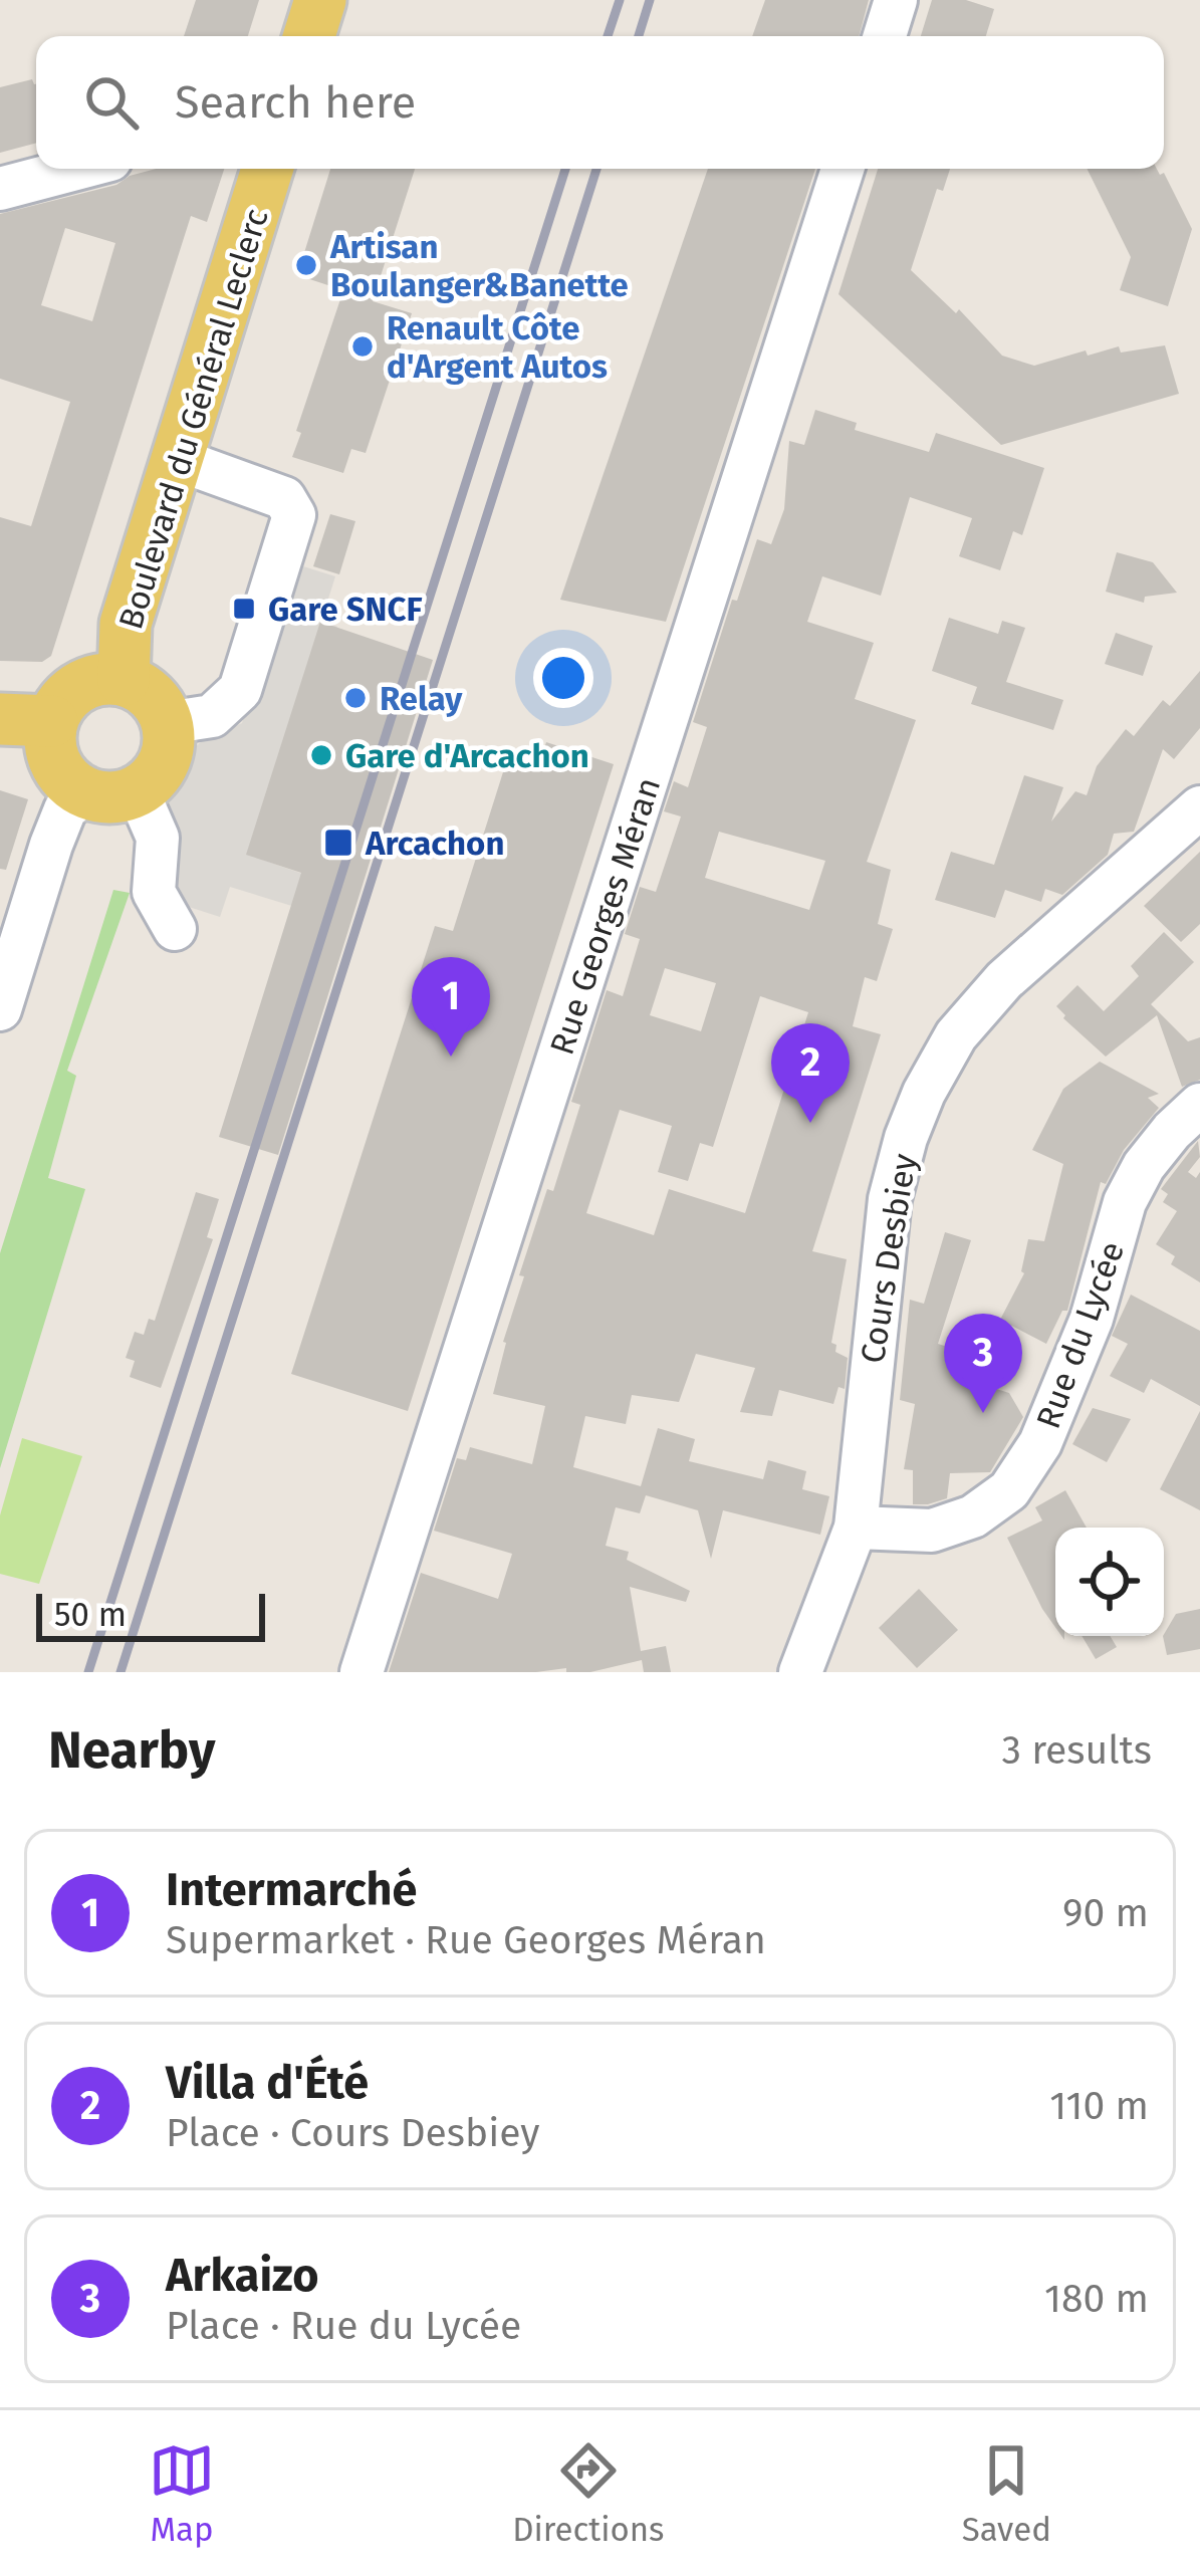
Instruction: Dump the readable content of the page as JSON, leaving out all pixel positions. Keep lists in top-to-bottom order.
{
  "streets": {
    "main road": ["Boulevard du Général Leclerc"],
    "street": ["Rue Georges Méran", "Cours Desbiey", "Rue du Lycée"]
  },
  "crossings": [
    ["Cours Desbiey", "Rue du Lycée"]
  ],
  "places": {
    "other": [
      "Artisan Boulanger&Banette",
      "Renault Côte d'Argent Autos",
      "Relay",
      "Gare d'Arcachon"
    ],
    "transit": ["Gare SNCF", "Arcachon"]
  },
  "scale_bar": "50 m",
  "page": {
    "search": "Search here",
    "pins": ["1", "2", "3"],
    "scale": "50 m",
    "heading": ["Nearby", "3 results"],
    "list": [
      {
        "mark": "1",
        "name": "Intermarché",
        "note": "Supermarket · Rue Georges Méran",
        "value": "90 m"
      },
      {
        "mark": "2",
        "name": "Villa d'Été",
        "note": "Place · Cours Desbiey",
        "value": "110 m"
      },
      {
        "mark": "3",
        "name": "Arkaizo",
        "note": "Place · Rue du Lycée",
        "value": "180 m"
      }
    ],
    "nav": ["Map", "Directions", "Saved"]
  }
}
